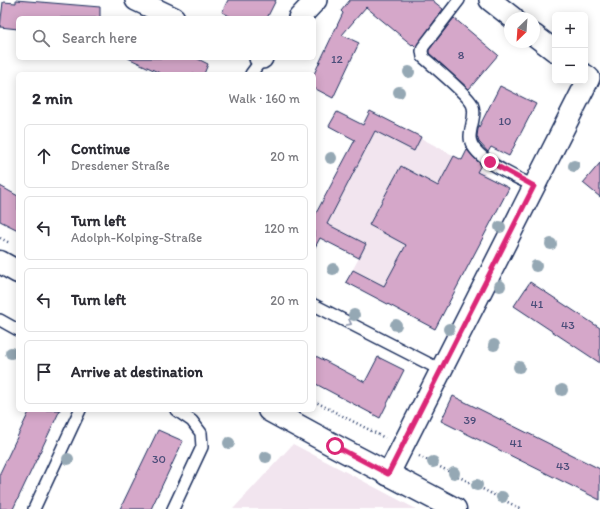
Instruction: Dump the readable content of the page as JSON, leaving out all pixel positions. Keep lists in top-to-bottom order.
{
  "house_numbers": [
    "8",
    "12",
    "10",
    "41",
    "43",
    "39",
    "41",
    "30",
    "43"
  ],
  "north": "bottom left",
  "page": {
    "map_buttons": ["+", "−"],
    "search": "Search here",
    "heading": ["2 min", "Walk · 160 m"],
    "list": [
      ["Continue", "Dresdener Straße", "20 m"],
      ["Turn left", "Adolph-Kolping-Straße", "120 m"],
      ["Turn left", "20 m"],
      "Arrive at destination"
    ]
  }
}
